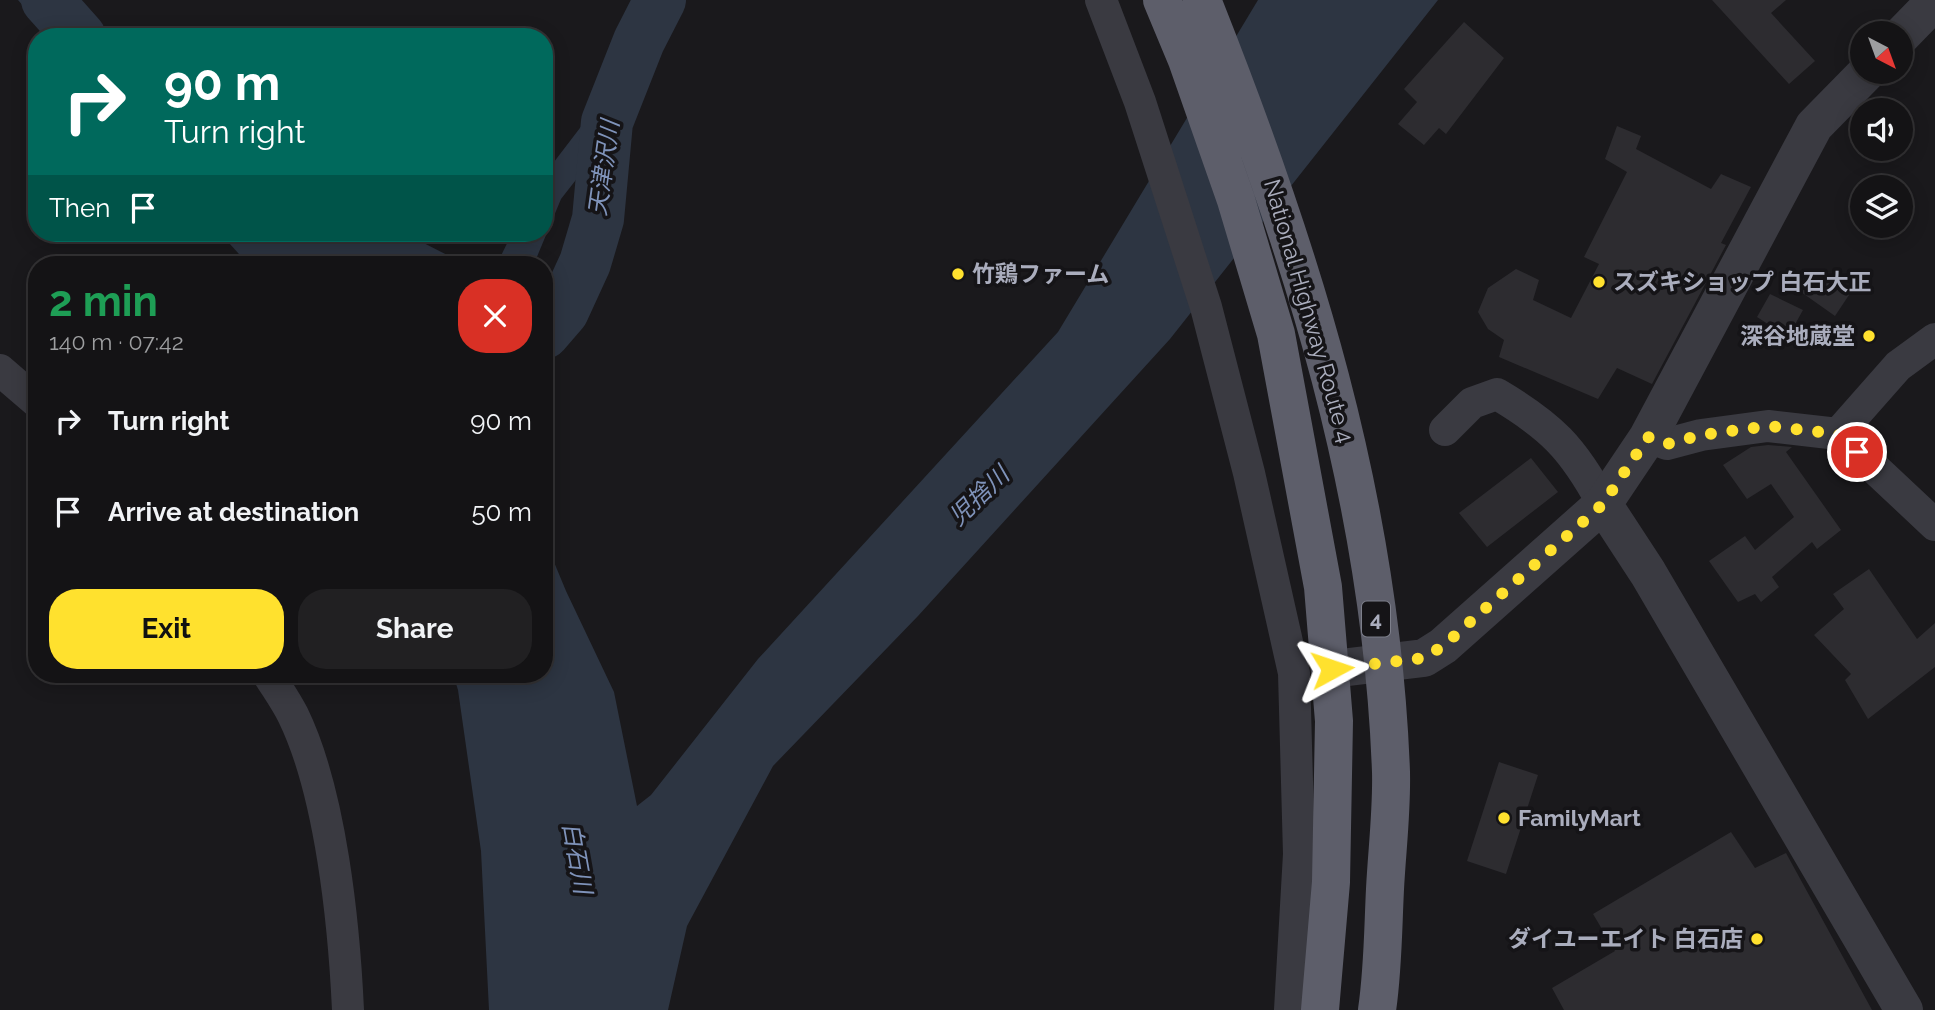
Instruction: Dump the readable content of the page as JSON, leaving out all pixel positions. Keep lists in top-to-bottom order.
{
  "streets": {
    "highway": ["National Highway Route 4", "4"]
  },
  "water": ["天津沢川", "児捨川", "白石川"],
  "places": [
    "竹鶏ファーム",
    "スズキショップ 白石大正",
    "深谷地蔵堂",
    "FamilyMart",
    "ダイユーエイト 白石店"
  ],
  "north": "bottom right",
  "page": {
    "turn": ["90 m", "Turn right"],
    "then": "Then",
    "heading": ["2 min", "140 m · 07:42"],
    "list": [
      {
        "name": "Turn right",
        "value": "90 m"
      },
      {
        "name": "Arrive at destination",
        "value": "50 m"
      }
    ],
    "buttons": ["Exit", "Share"]
  }
}
